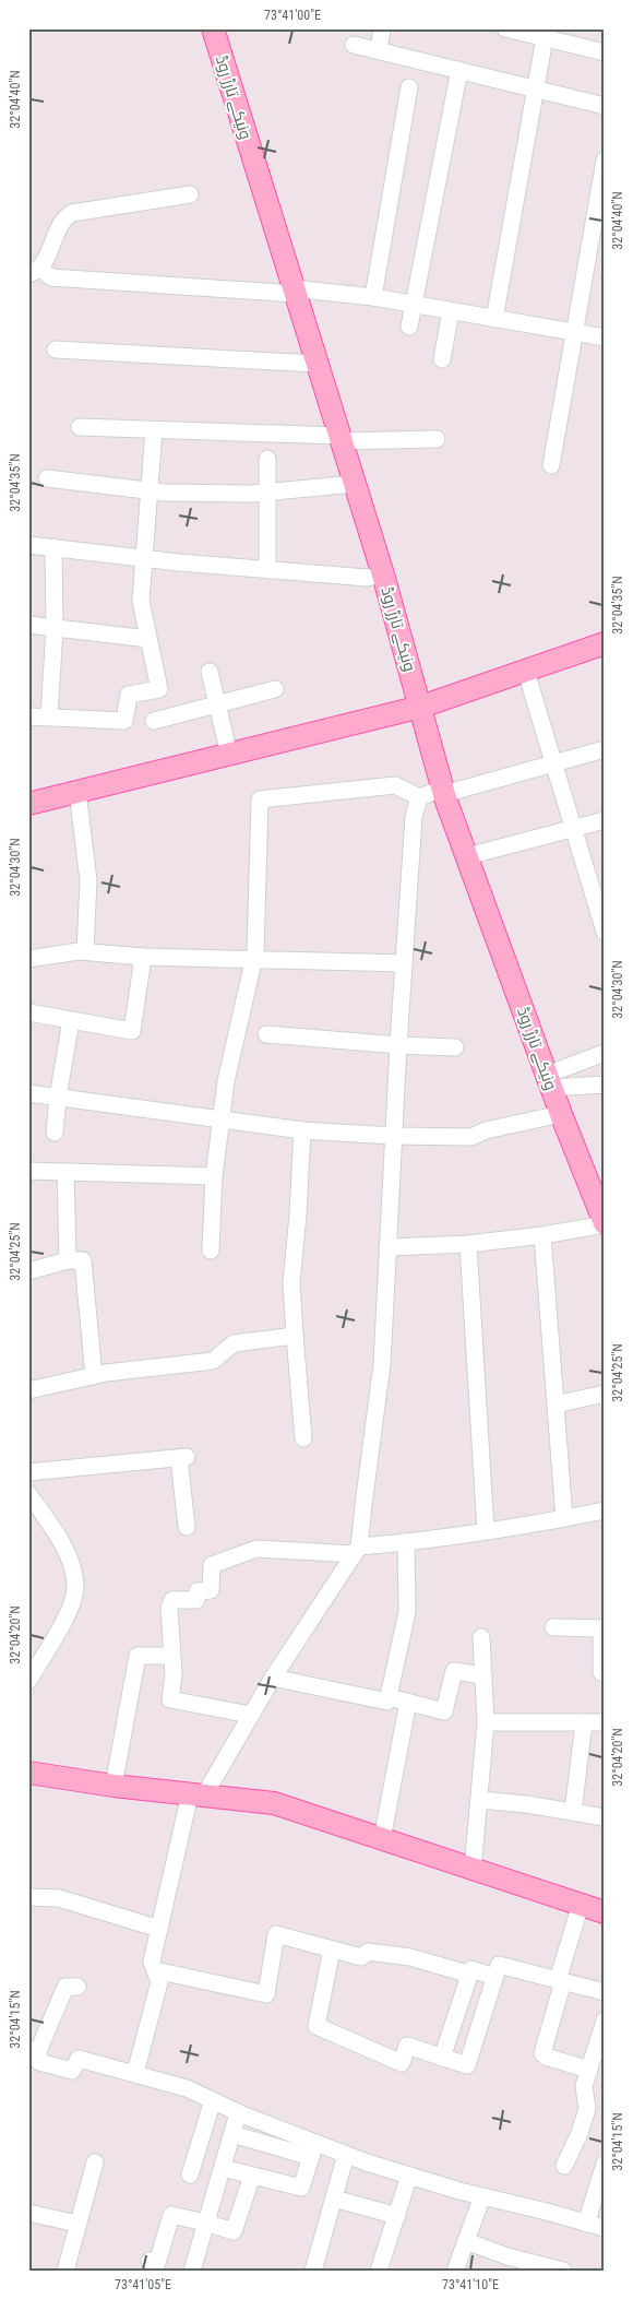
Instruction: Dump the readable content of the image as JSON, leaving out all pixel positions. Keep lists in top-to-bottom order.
{
  "streets": {
    "main road": ["ونیکے تارڑ روڈ"]
  },
  "coordinates": [
    "73°41'00\"E",
    "32°04'40\"N",
    "32°04'35\"N",
    "32°04'30\"N",
    "32°04'25\"N",
    "32°04'20\"N",
    "32°04'15\"N",
    "73°41'05\"E",
    "73°41'10\"E"
  ]
}
